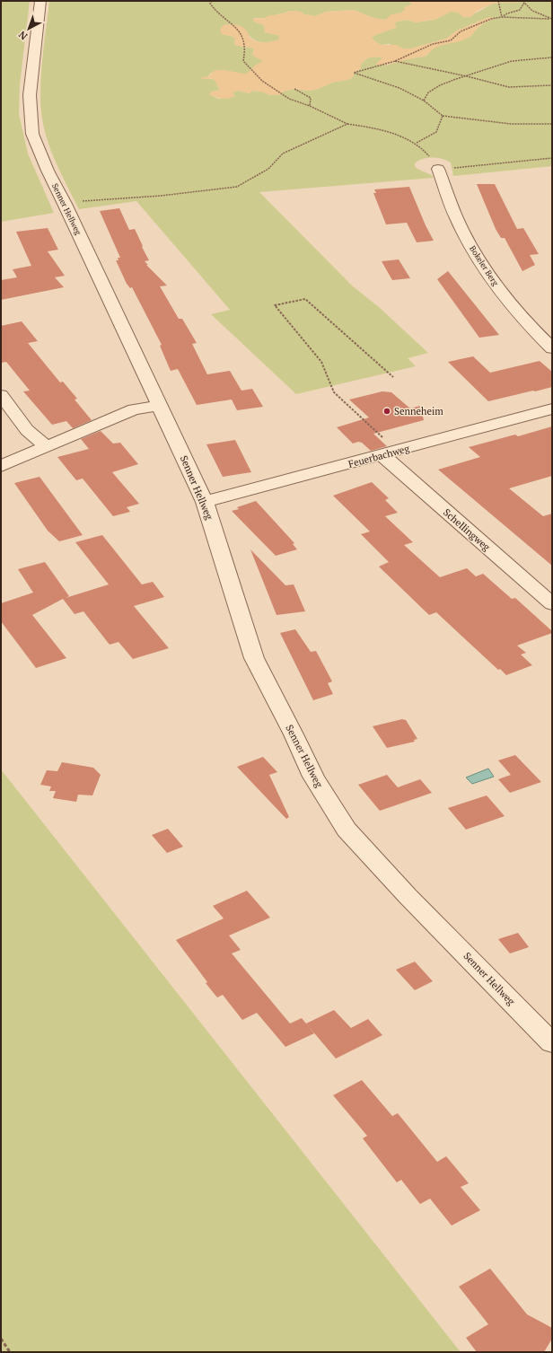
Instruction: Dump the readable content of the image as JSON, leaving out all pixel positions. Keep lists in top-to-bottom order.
{
  "streets": {
    "street": [
      "Senner Hellweg",
      "Bokeler Berg",
      "Feuerbachweg",
      "Schellingweg"
    ]
  },
  "crossings": [
    ["Senner Hellweg", "Feuerbachweg"],
    ["Feuerbachweg", "Schellingweg"]
  ],
  "places": ["Senneheim"],
  "north": "bottom left"
}
